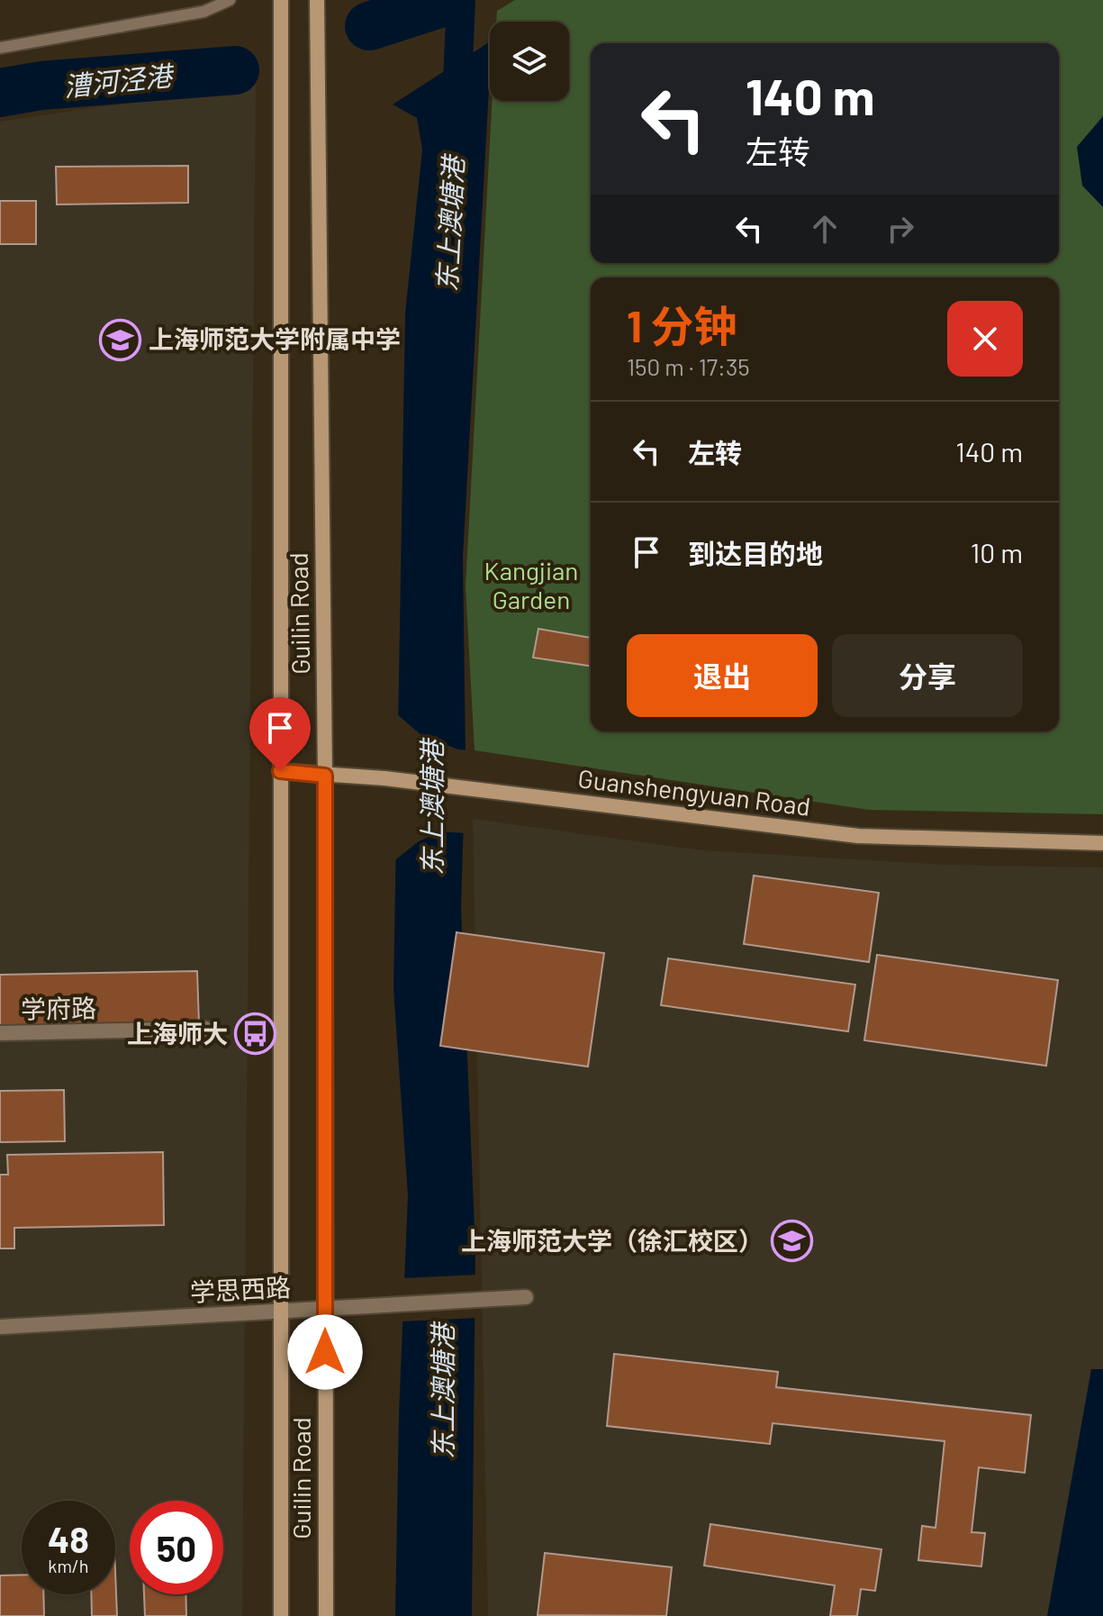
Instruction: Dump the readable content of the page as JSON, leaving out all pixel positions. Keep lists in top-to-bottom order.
{
  "streets": {
    "main road": ["Guilin Road", "Guanshengyuan Road"],
    "street": ["学府路", "学思西路"]
  },
  "crossings": [
    ["Guilin Road", "Guanshengyuan Road"],
    ["Guilin Road", "学思西路"]
  ],
  "water": ["漕河泾港", "东上澳塘港"],
  "parks": ["Kangjian Garden"],
  "places": {
    "school or university": ["上海师范大学附属中学", "上海师范大学（徐汇校区）"],
    "bus stop": ["上海师大"]
  },
  "page": {
    "turn": ["140 m", "左转"],
    "heading": ["1 分钟", "150 m · 17:35"],
    "list": [
      {
        "name": "左转",
        "value": "140 m"
      },
      {
        "name": "到达目的地",
        "value": "10 m"
      }
    ],
    "buttons": ["退出", "分享"],
    "speed": "48 km/h",
    "limit": "50"
  }
}
